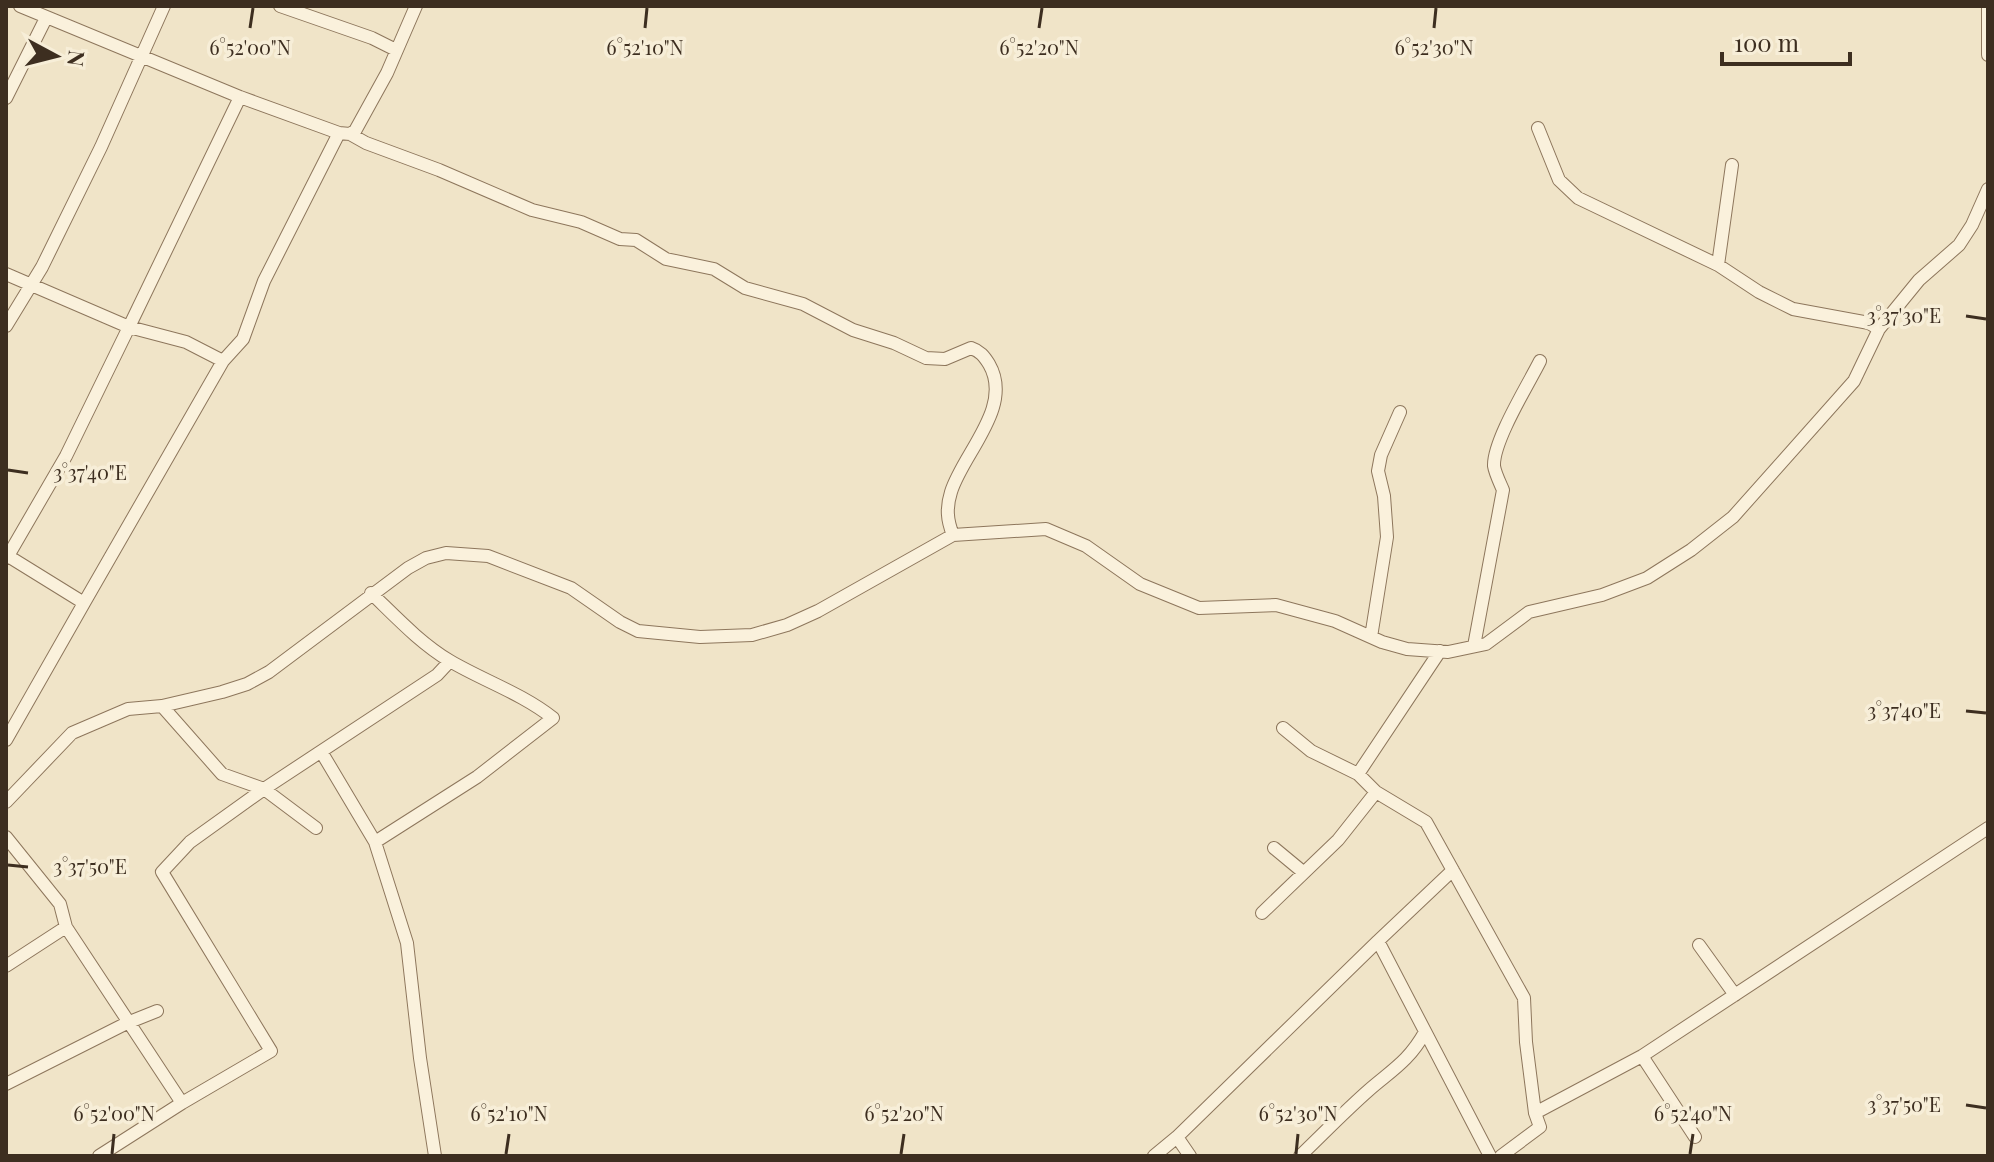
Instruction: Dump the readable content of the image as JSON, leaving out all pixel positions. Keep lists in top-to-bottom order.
{
  "scale_bar": "100 m",
  "north": "right",
  "coordinates": [
    "6°52'00\"N",
    "6°52'10\"N",
    "6°52'20\"N",
    "6°52'30\"N",
    "3°37'30\"E",
    "3°37'40\"E",
    "3°37'50\"E",
    "6°52'40\"N"
  ]
}
